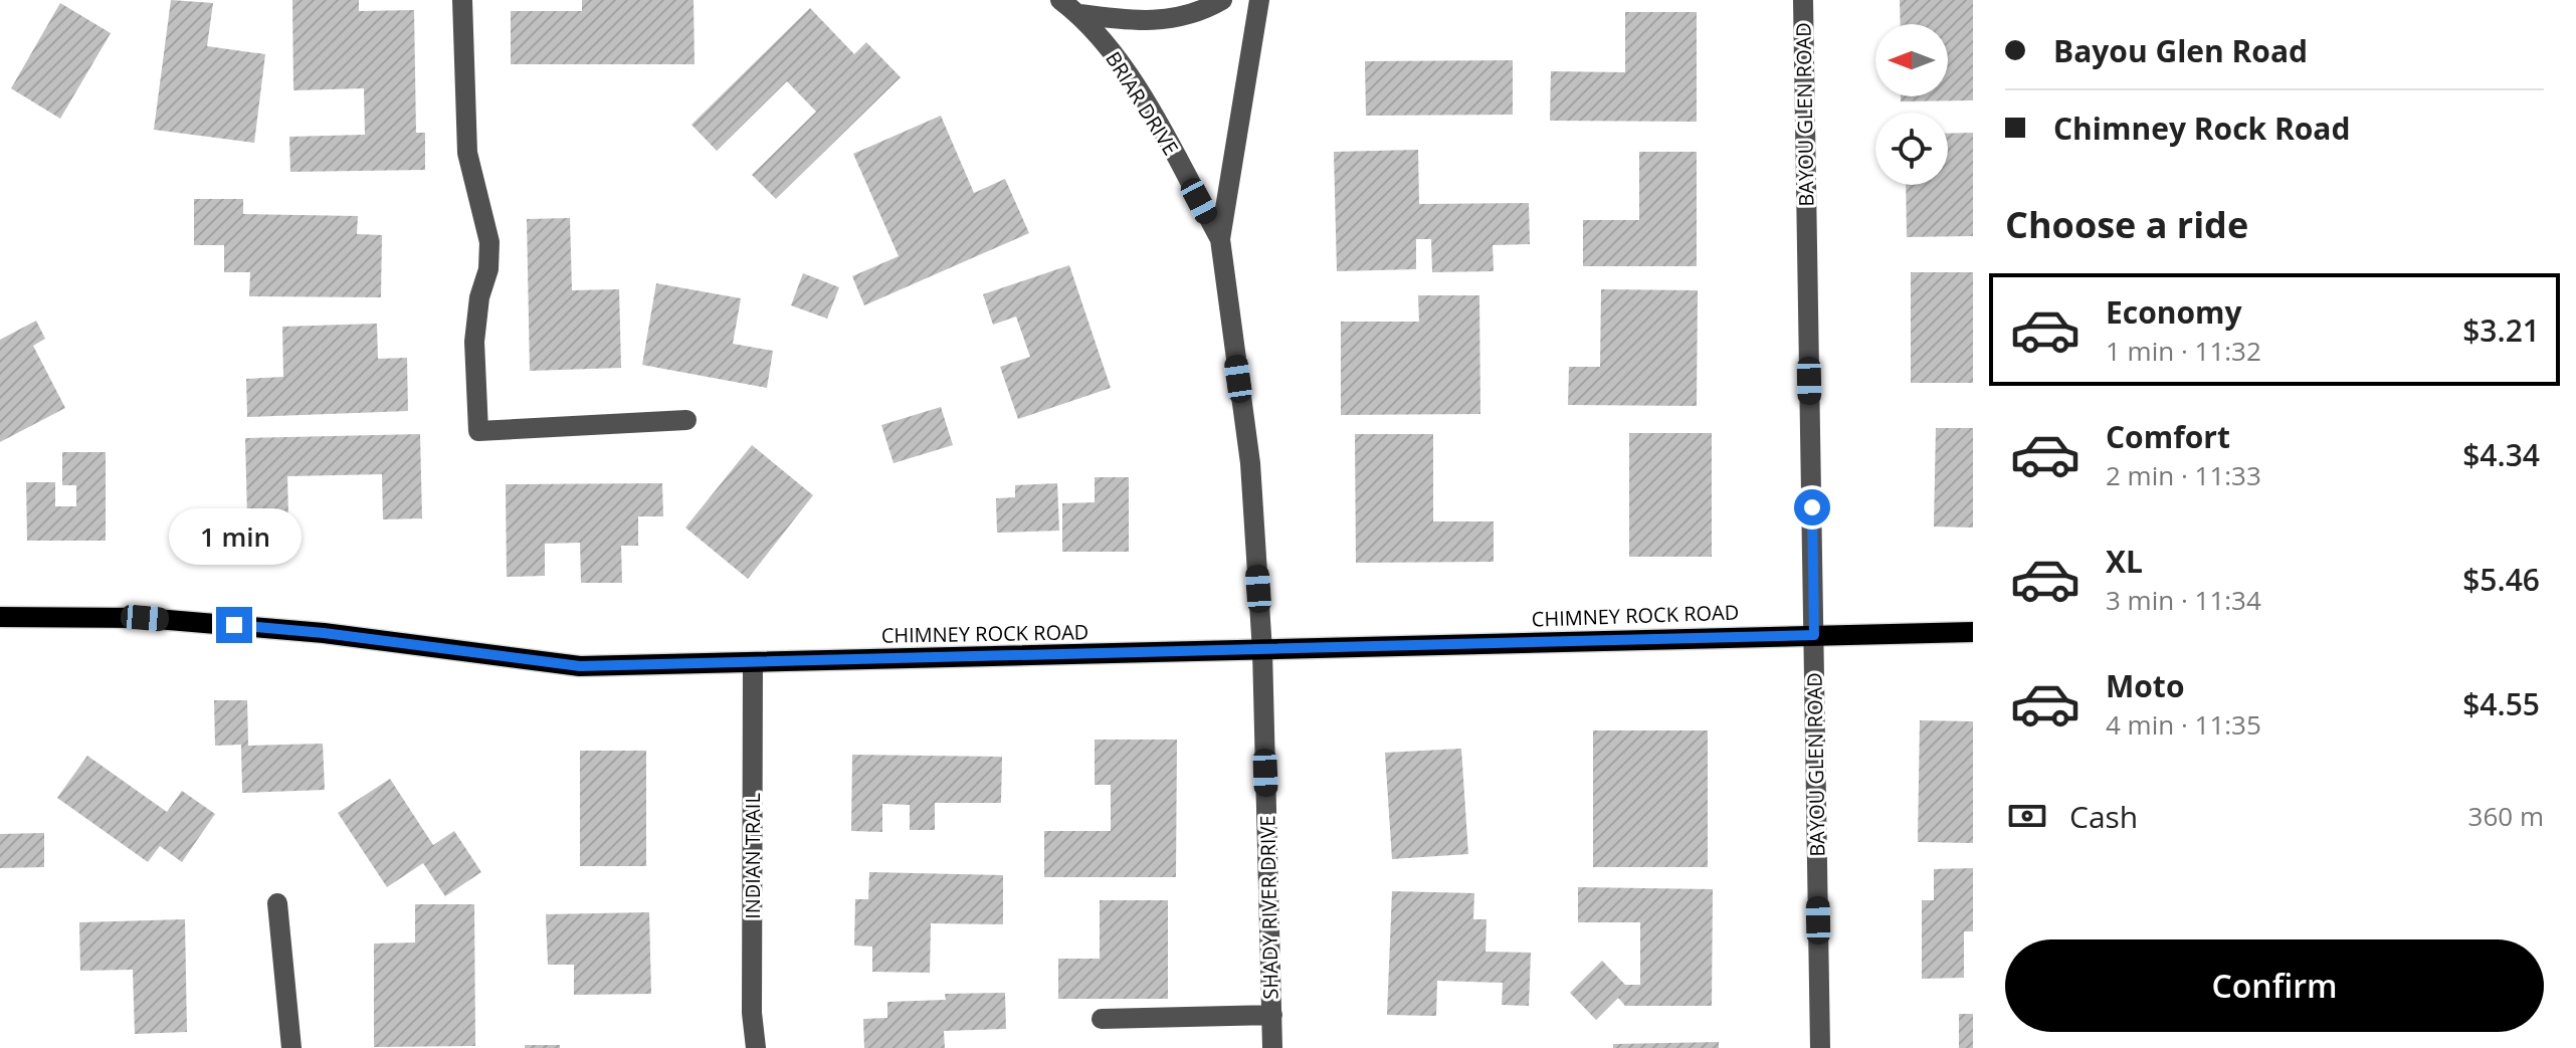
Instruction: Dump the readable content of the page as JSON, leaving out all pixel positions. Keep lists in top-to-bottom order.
{
  "streets": {
    "main road": ["CHIMNEY ROCK ROAD"],
    "street": [
      "BRIAR DRIVE",
      "BAYOU GLEN ROAD",
      "INDIAN TRAIL",
      "SHADY RIVER DRIVE"
    ]
  },
  "crossings": [
    ["BRIAR DRIVE", "SHADY RIVER DRIVE"],
    ["BAYOU GLEN ROAD", "CHIMNEY ROCK ROAD"],
    ["CHIMNEY ROCK ROAD", "INDIAN TRAIL"],
    ["CHIMNEY ROCK ROAD", "SHADY RIVER DRIVE"]
  ],
  "north": "left",
  "page": {
    "banner": ["Bayou Glen Road", "Chimney Rock Road"],
    "heading": "Choose a ride",
    "list": [
      {
        "name": "Economy",
        "note": "1 min · 11:32",
        "value": "$3.21"
      },
      {
        "name": "Comfort",
        "note": "2 min · 11:33",
        "value": "$4.34"
      },
      {
        "name": "XL",
        "note": "3 min · 11:34",
        "value": "$5.46"
      },
      {
        "name": "Moto",
        "note": "4 min · 11:35",
        "value": "$4.55"
      }
    ],
    "bubble": "1 min",
    "pay": ["Cash", "360 m"],
    "buttons": "Confirm"
  }
}
